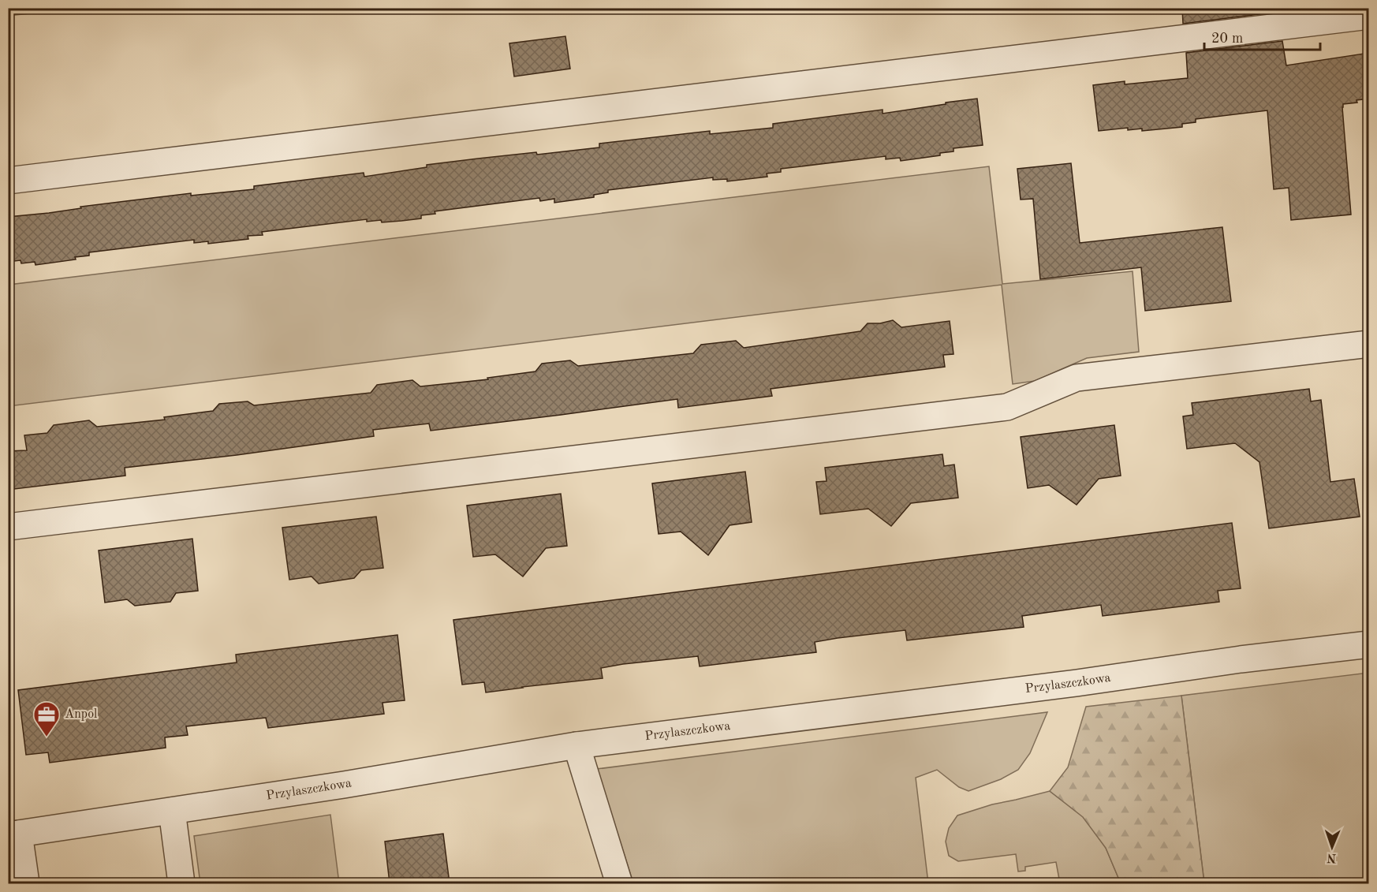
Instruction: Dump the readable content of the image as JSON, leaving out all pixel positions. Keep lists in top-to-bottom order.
{
  "streets": {
    "street": ["Przylaszczkowa"]
  },
  "places": {
    "office": ["Anpol"]
  },
  "scale_bar": "20 m",
  "north": "bottom"
}
